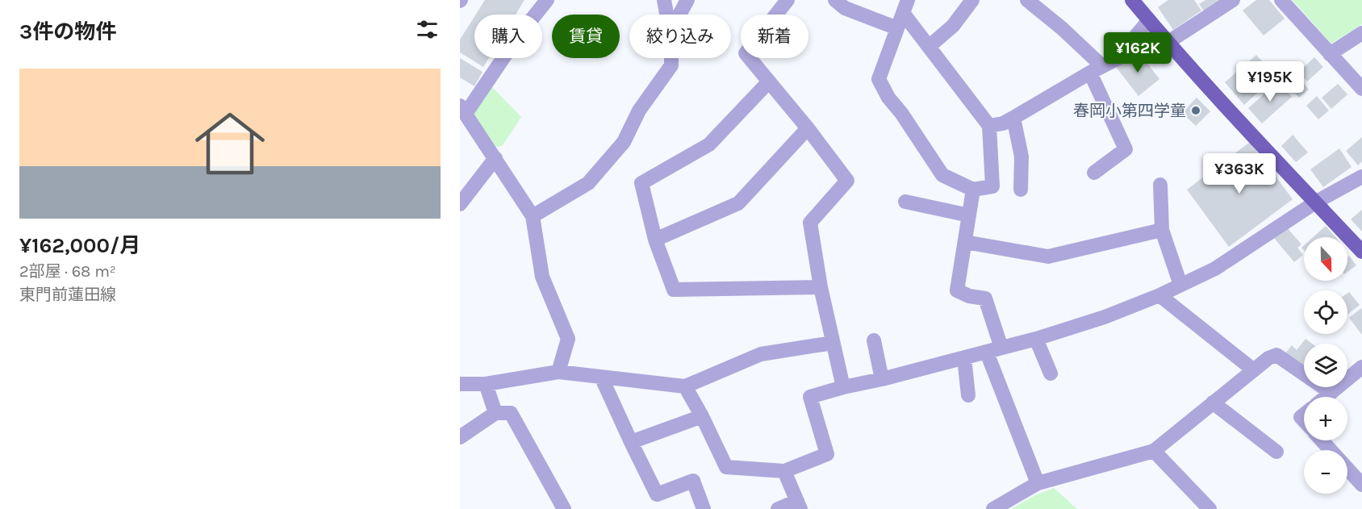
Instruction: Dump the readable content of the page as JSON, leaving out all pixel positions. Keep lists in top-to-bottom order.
{
  "places": ["春岡小第四学童"],
  "north": "bottom",
  "page": {
    "heading": "3件の物件",
    "chip": [
      "購入",
      "賃貸",
      "絞り込み",
      "新着"
    ],
    "price": ["¥162K", "¥195K", "¥363K"],
    "list": [
      {
        "name": "¥162,000/月",
        "note": "2部屋 · 68 m² · 東門前蓮田線"
      }
    ],
    "map_buttons": ["+", "−"]
  }
}
